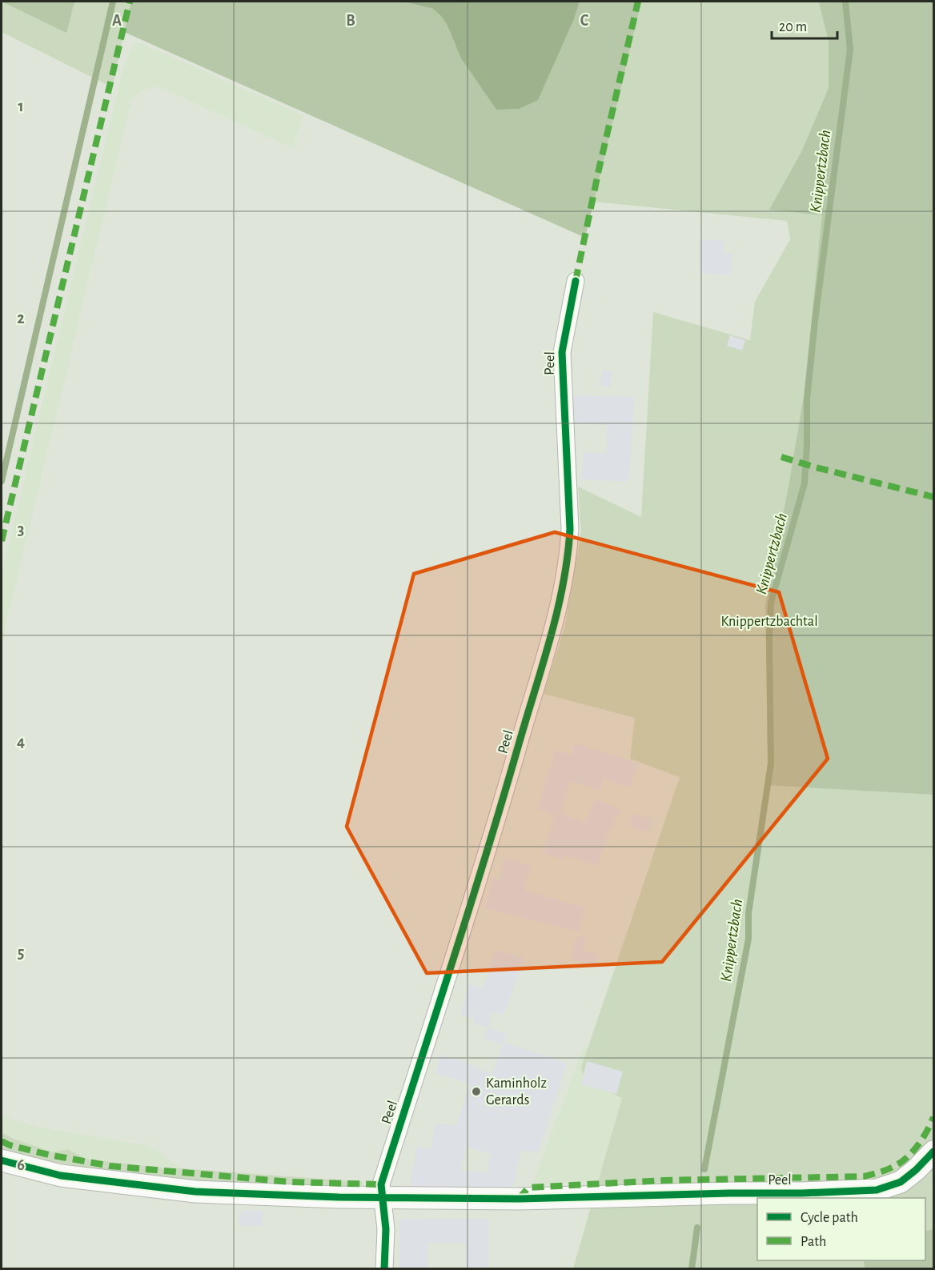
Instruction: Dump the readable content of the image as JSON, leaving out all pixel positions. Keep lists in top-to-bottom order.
{
  "streets": {
    "street": ["Peel"]
  },
  "water": ["Knippertzbach"],
  "parks": ["Knippertzbachtal"],
  "places": ["Kaminholz Gerards"],
  "legend": ["Cycle path", "Path"],
  "scale_bar": "20 m",
  "grid": {
    "columns": ["A", "B", "C"],
    "rows": [
      "1",
      "2",
      "3",
      "4",
      "5",
      "6"
    ]
  }
}
